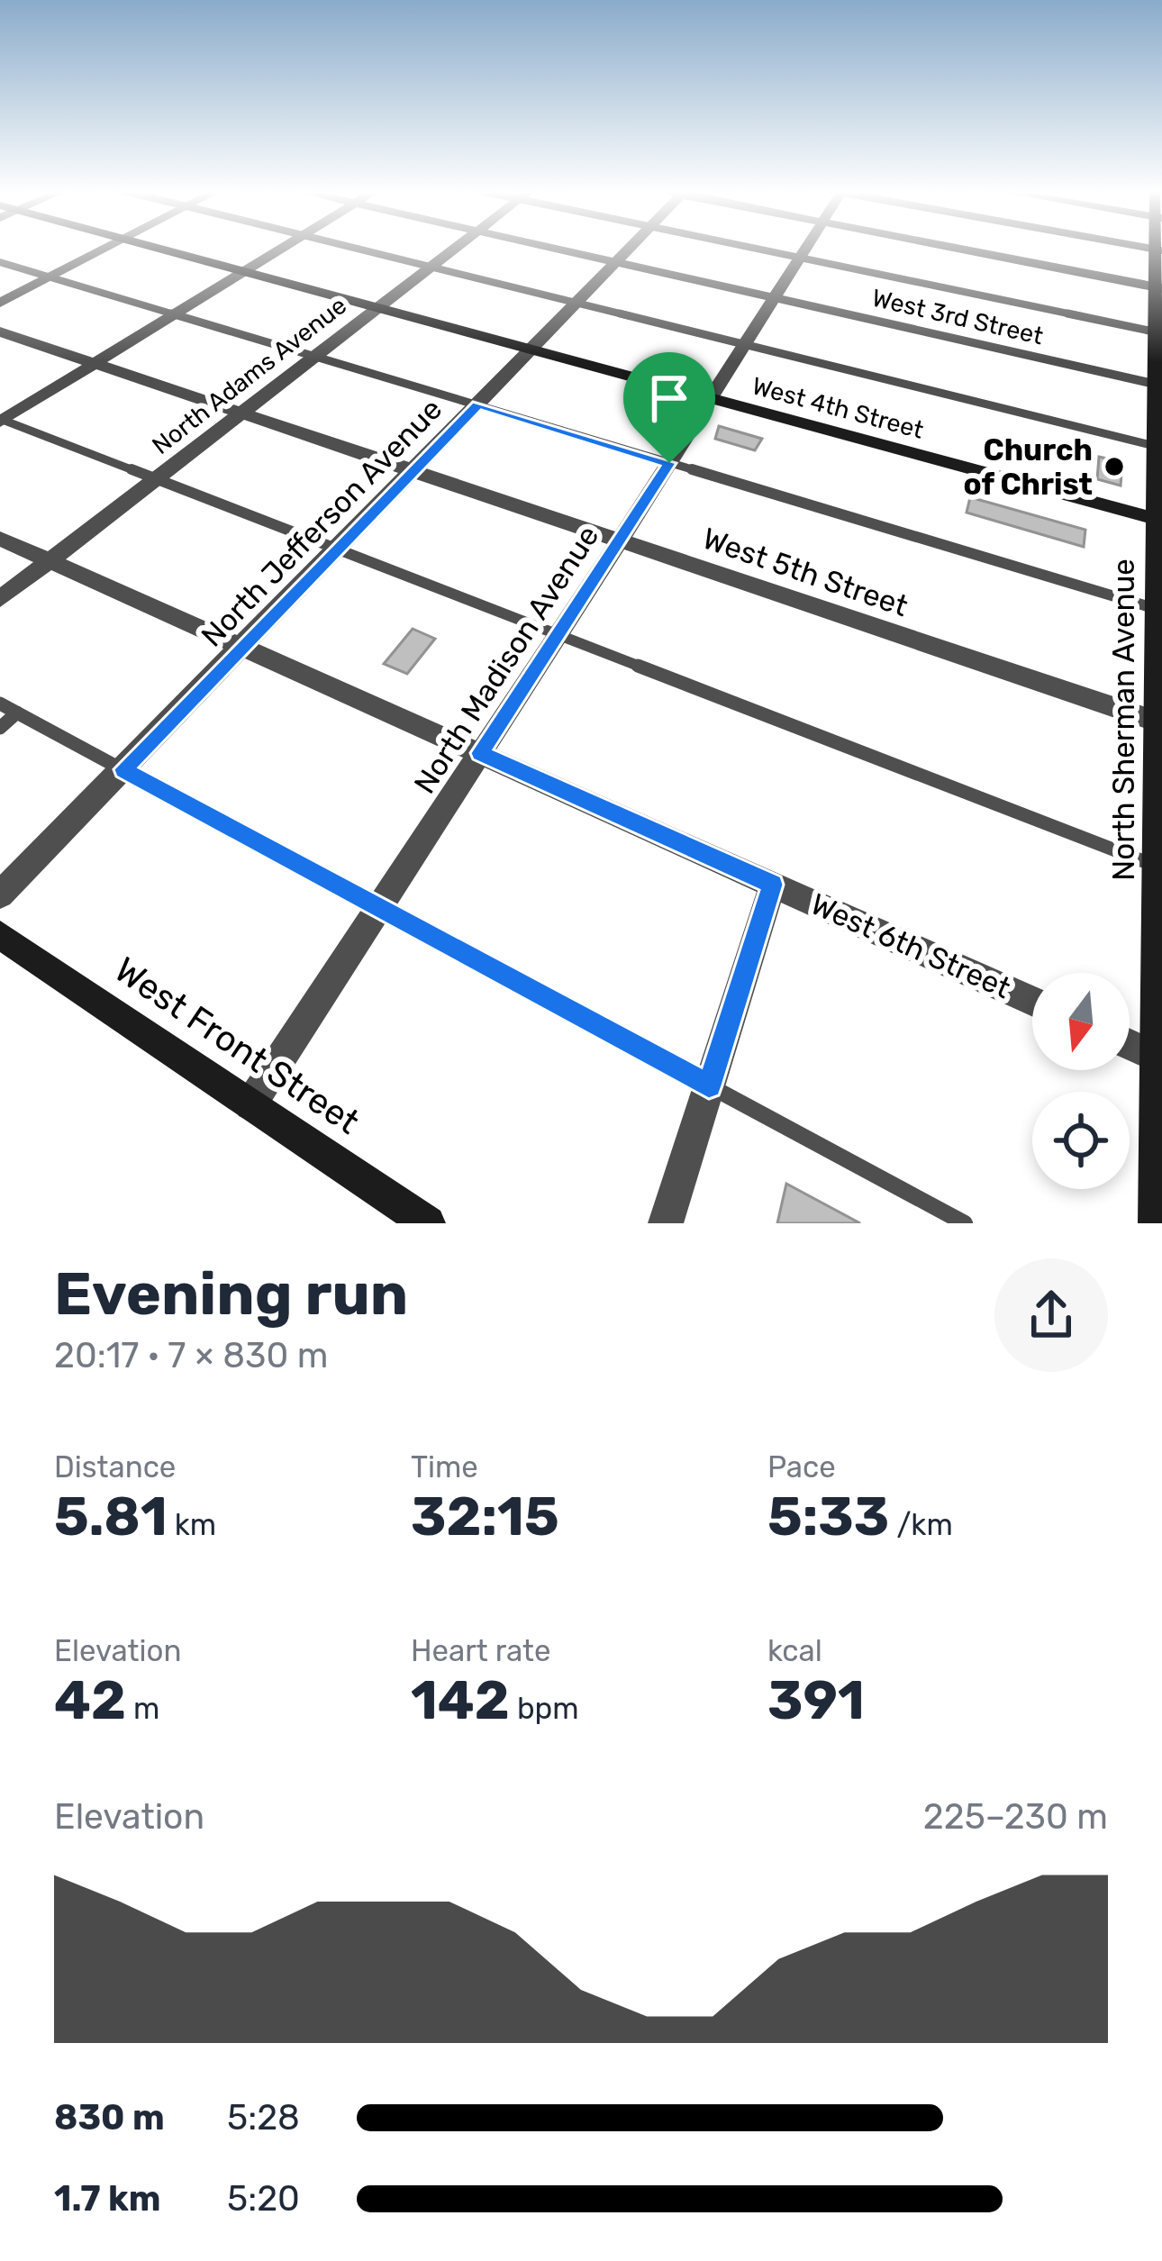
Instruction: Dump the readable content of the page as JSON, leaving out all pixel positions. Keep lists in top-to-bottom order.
{
  "streets": {
    "street": [
      "West 3rd Street",
      "North Adams Avenue",
      "West 4th Street",
      "North Jefferson Avenue",
      "West 5th Street",
      "North Madison Avenue",
      "North Sherman Avenue",
      "West 6th Street",
      "West Front Street"
    ]
  },
  "crossings": [
    ["West 3rd Street", "North Jefferson Avenue"],
    ["West 3rd Street", "North Madison Avenue"],
    ["West 3rd Street", "North Sherman Avenue"],
    ["North Adams Avenue", "West 4th Street"],
    ["North Adams Avenue", "West 5th Street"],
    ["North Adams Avenue", "West 6th Street"],
    ["West 4th Street", "North Jefferson Avenue"],
    ["West 4th Street", "North Madison Avenue"],
    ["West 4th Street", "North Sherman Avenue"],
    ["North Jefferson Avenue", "West 5th Street"],
    ["North Jefferson Avenue", "West 6th Street"],
    ["West 5th Street", "North Madison Avenue"],
    ["West 5th Street", "North Sherman Avenue"],
    ["North Madison Avenue", "West 6th Street"],
    ["North Madison Avenue", "West Front Street"]
  ],
  "places": ["Church of Christ"],
  "north": "bottom",
  "page": {
    "heading": ["Evening run", "20:17 · 7 × 830 m"],
    "stats": [
      ["Distance", "5.81 km"],
      ["Time", "32:15"],
      ["Pace", "5:33 /km"],
      ["Elevation", "42 m"],
      ["Heart rate", "142 bpm"],
      ["kcal", "391"]
    ],
    "chart": ["Elevation", "225–230 m"],
    "list": [
      {
        "name": "830 m",
        "note": "5:28"
      },
      {
        "name": "1.7 km",
        "note": "5:20"
      }
    ]
  }
}
